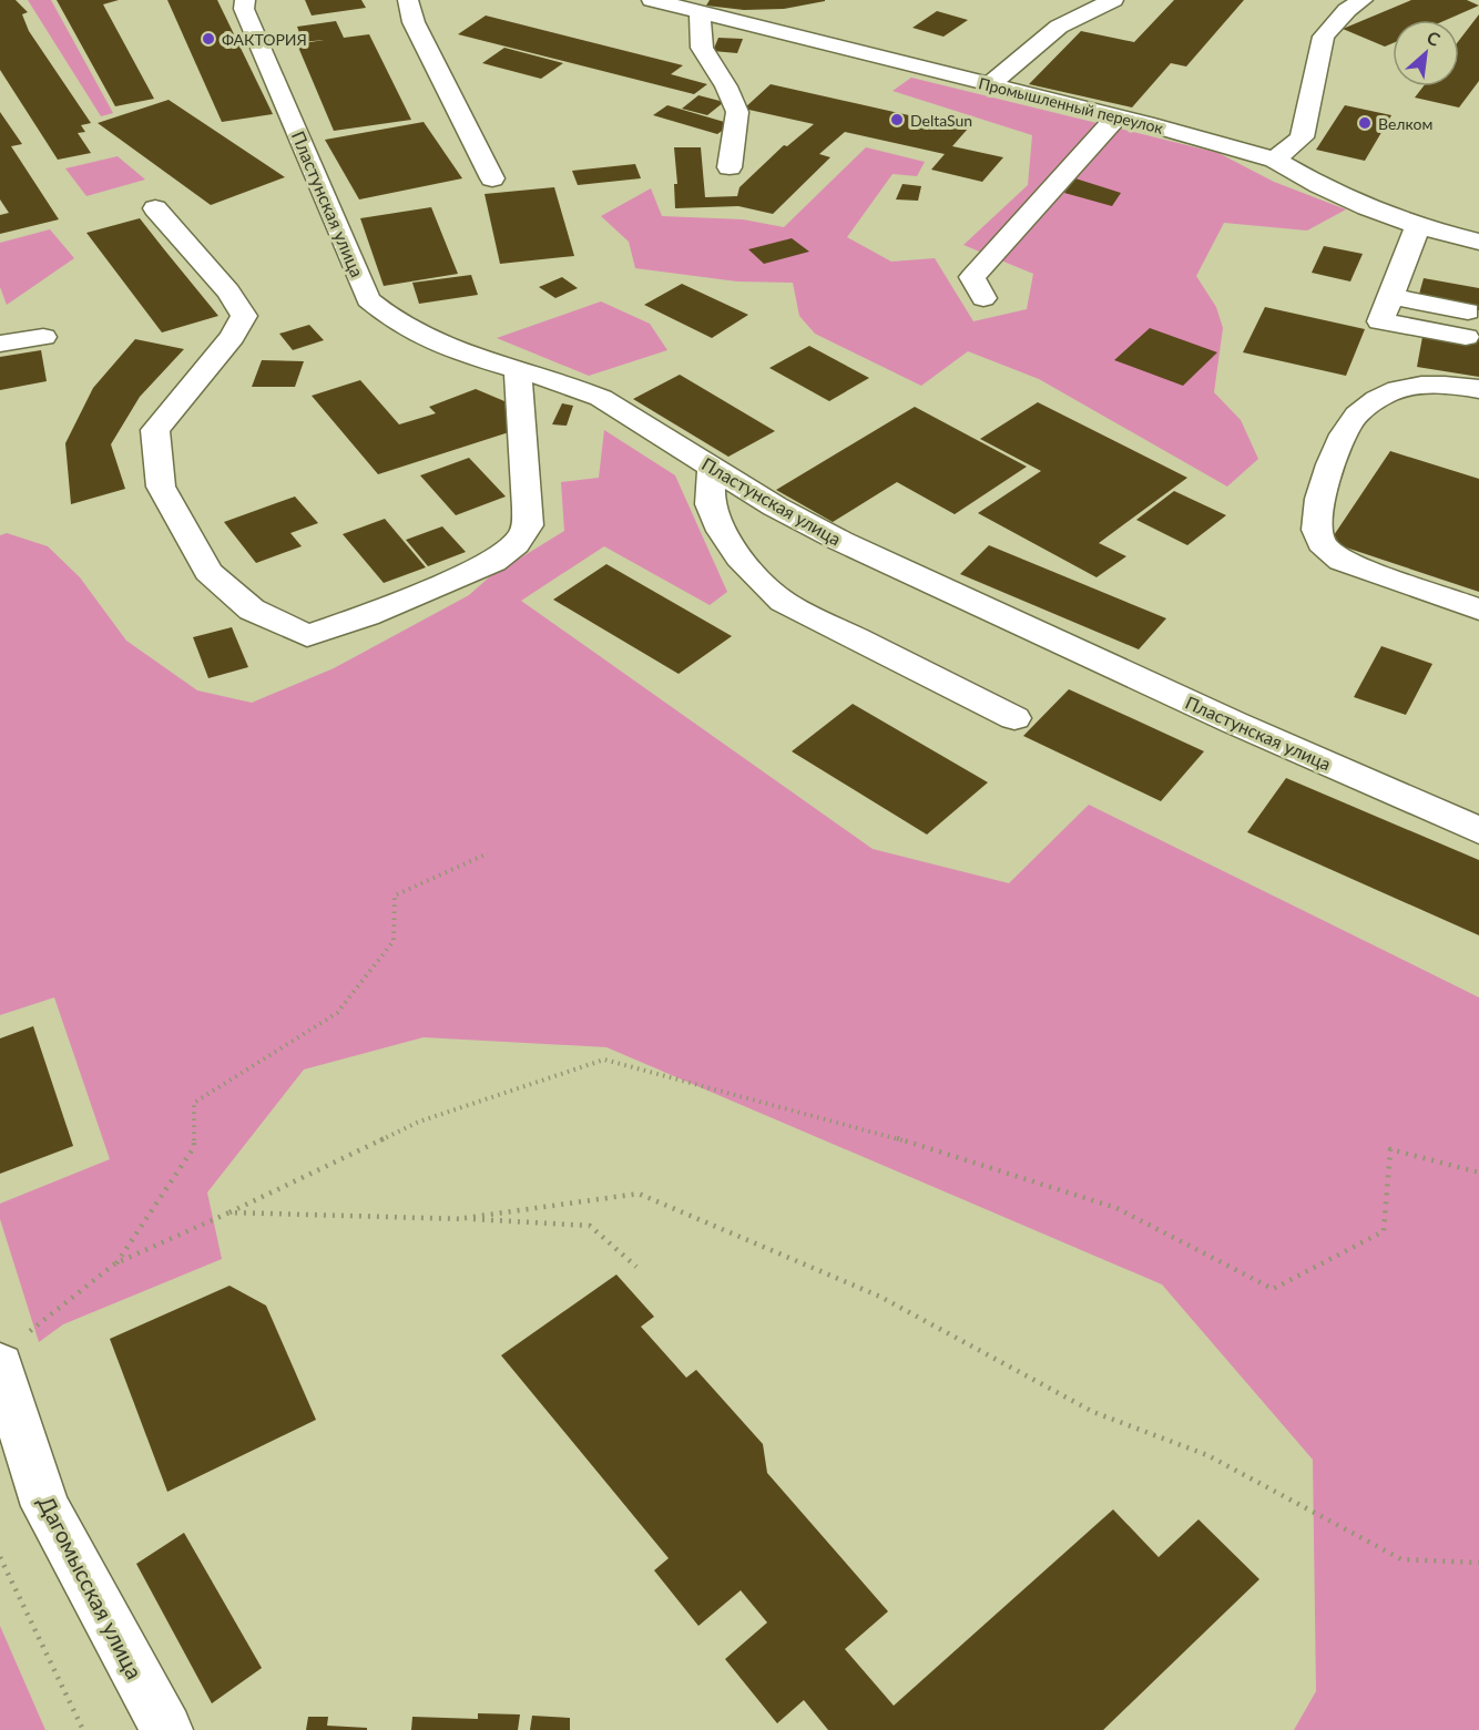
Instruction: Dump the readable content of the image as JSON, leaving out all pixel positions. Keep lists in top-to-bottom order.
{
  "streets": {
    "street": ["Промышленный переулок", "Пластунская улица", "Дагомысская улица"]
  },
  "places": ["ФАКТОРИЯ", "DeltaSun", "Велком"],
  "north": "top right"
}
